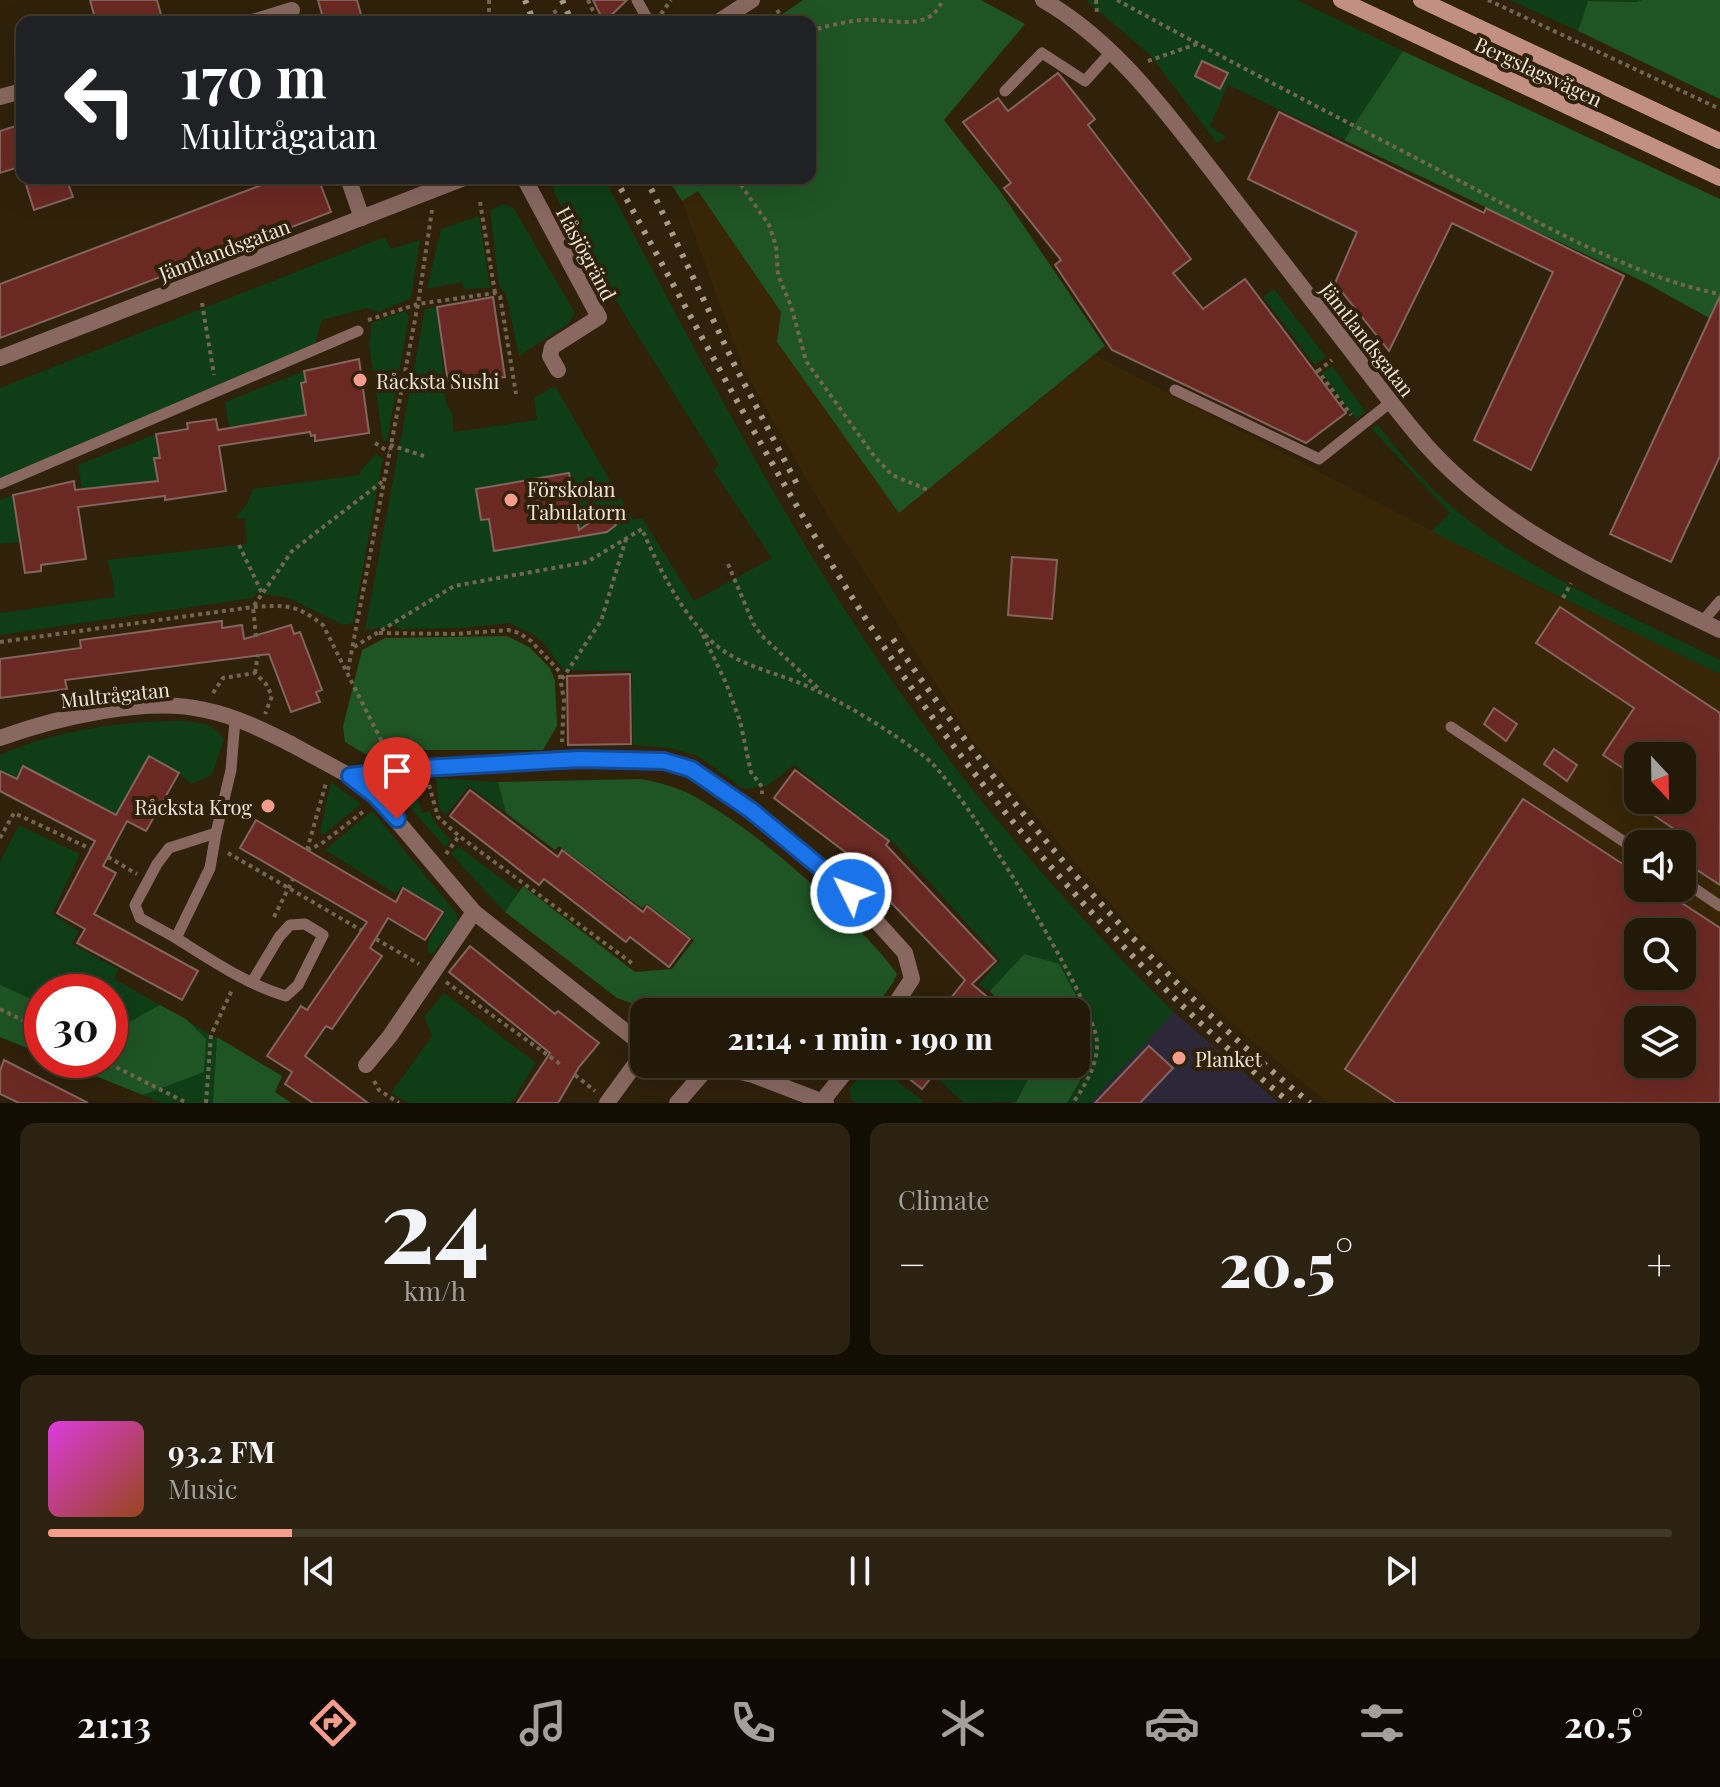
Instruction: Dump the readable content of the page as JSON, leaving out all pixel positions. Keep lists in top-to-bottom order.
{
  "streets": {
    "main road": ["Bergslagsvägen"],
    "street": ["Jämtlandsgatan", "Håsjögränd", "Multrågatan"]
  },
  "places": [
    "Råcksta Sushi",
    "Förskolan Tabulatorn",
    "Råcksta Krog",
    "Planket"
  ],
  "north": "bottom",
  "page": {
    "turn": ["170 m", "Multrågatan"],
    "limit": "30",
    "trip": "21:14 · 1 min · 190 m",
    "tile": [
      ["24", "km/h"],
      "Climate"
    ],
    "heat": ["−", "20.5°", "+"],
    "song": ["93.2 FM", "Music"],
    "tabs": ["21:13", "20.5°"]
  }
}
